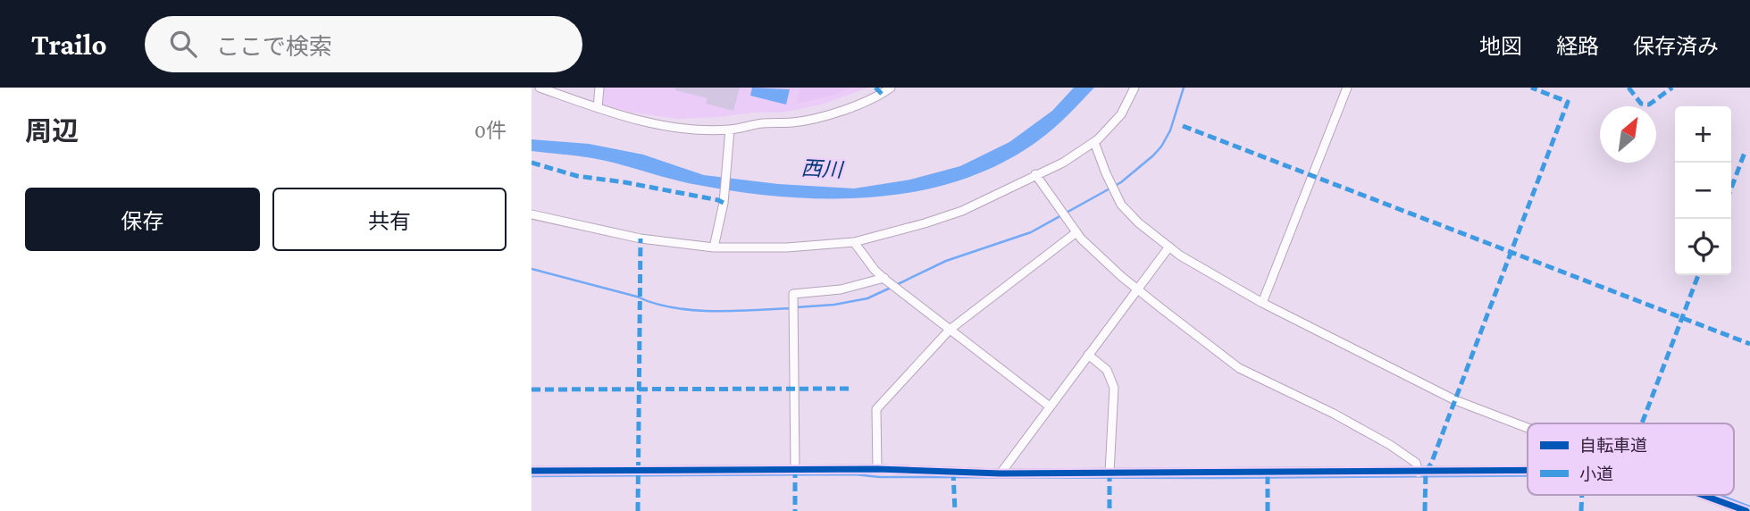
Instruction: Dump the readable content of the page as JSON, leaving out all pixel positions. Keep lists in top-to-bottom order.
{
  "water": ["西川"],
  "legend": ["自転車道", "小道"],
  "north": "top right",
  "page": {
    "header": "Trailo",
    "search": "ここで検索",
    "nav": ["地図", "経路", "保存済み"],
    "heading": ["周辺", "0件"],
    "map_buttons": ["+", "−"],
    "buttons": ["保存", "共有"]
  }
}
